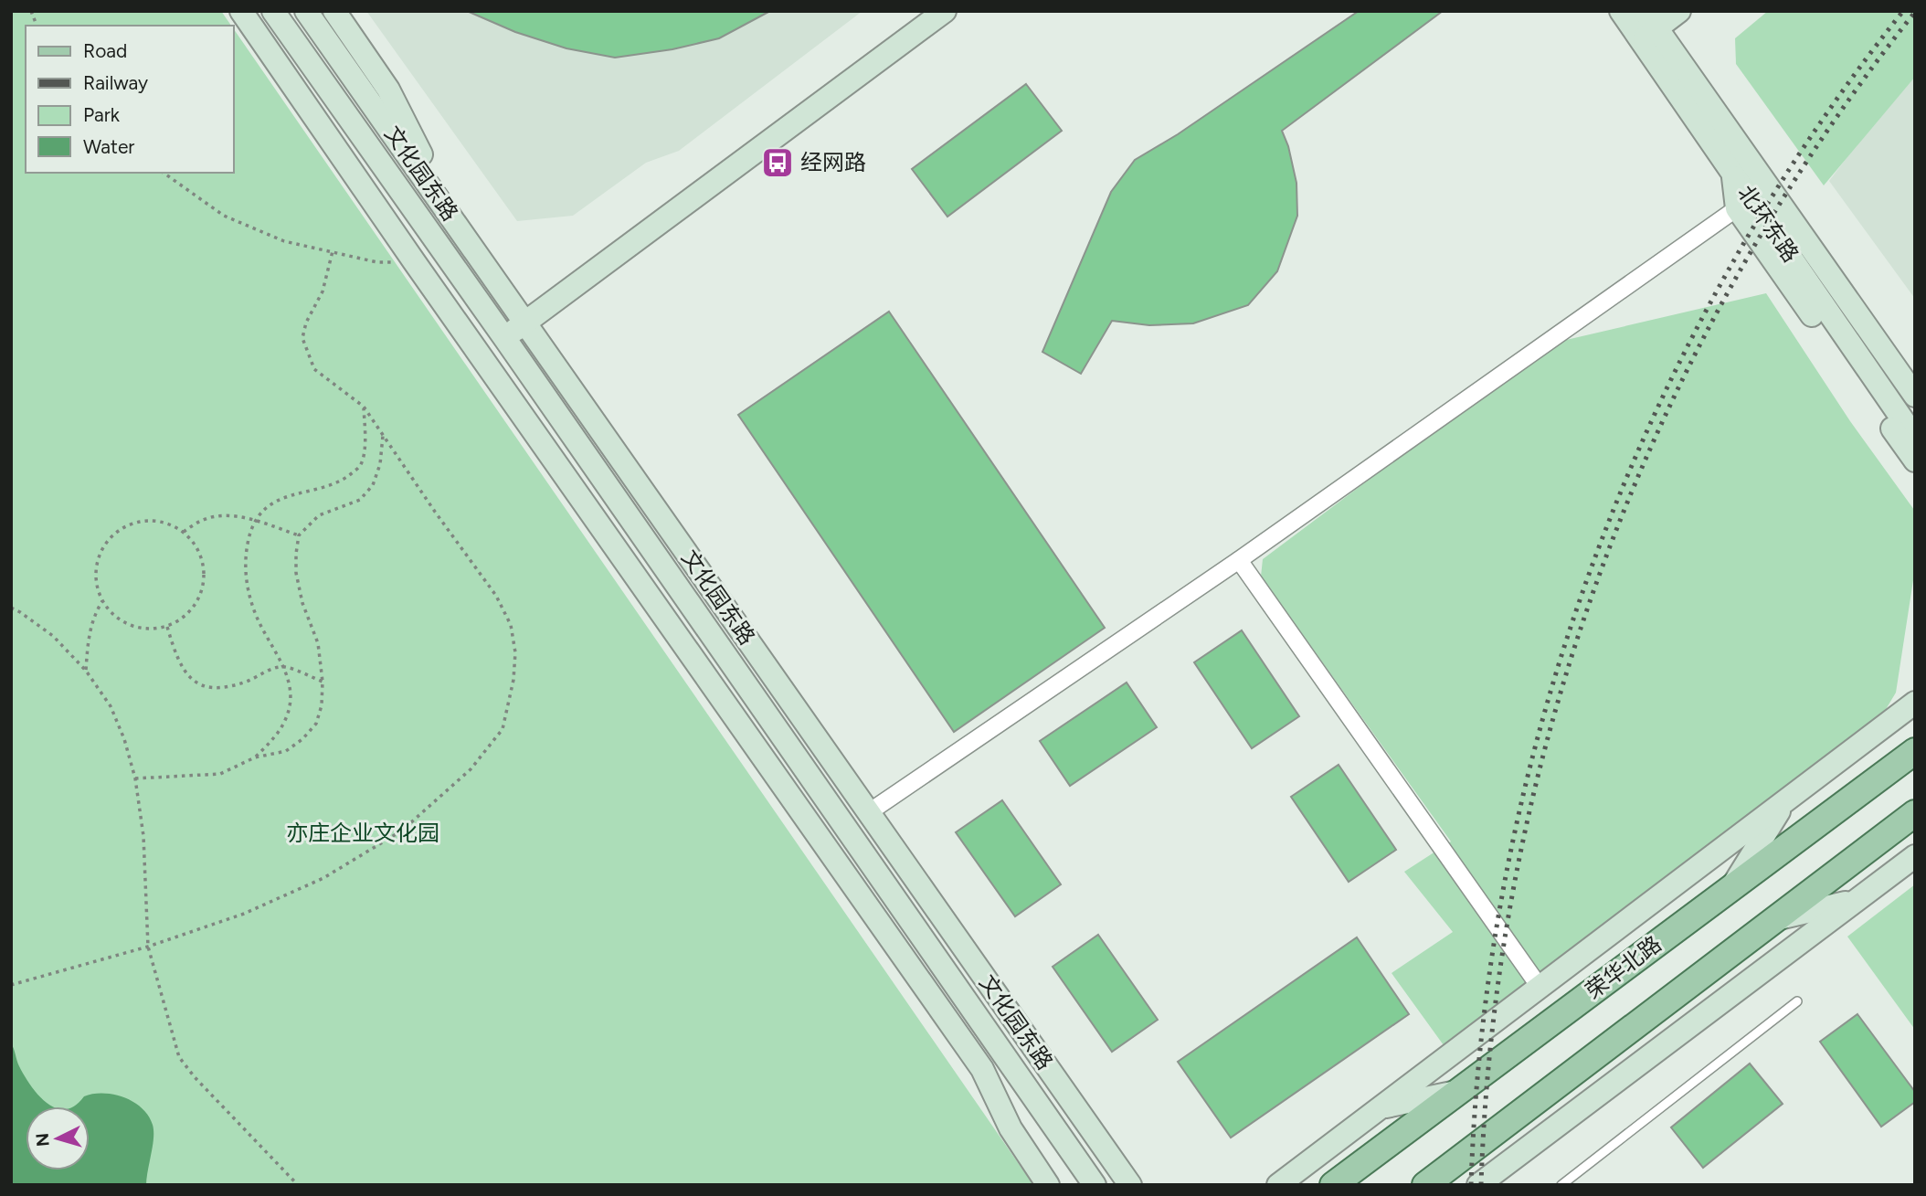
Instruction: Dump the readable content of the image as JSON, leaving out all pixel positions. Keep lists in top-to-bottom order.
{
  "streets": {
    "main road": ["荣华北路"],
    "street": ["文化园东路", "北环东路"]
  },
  "parks": ["亦庄企业文化园"],
  "places": {
    "bus stop": ["经网路"]
  },
  "legend": [
    "Road",
    "Railway",
    "Park",
    "Water"
  ],
  "north": "left"
}
